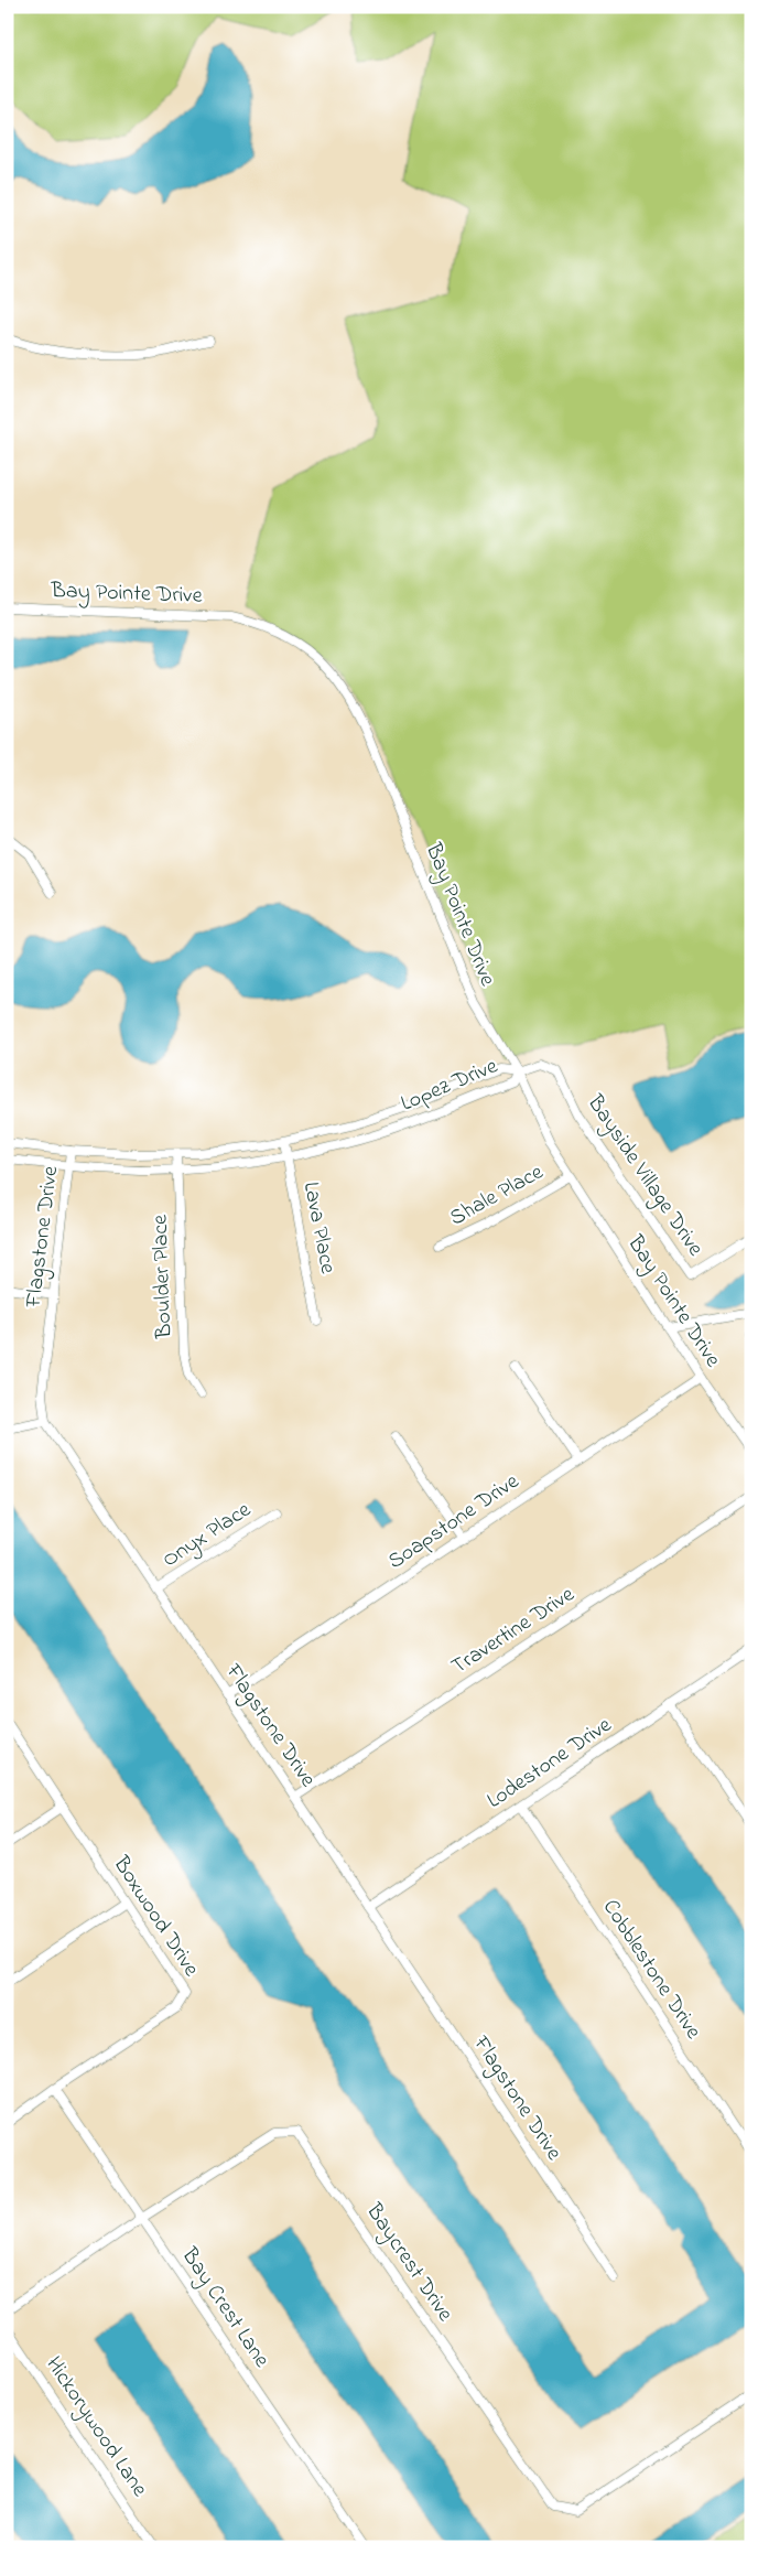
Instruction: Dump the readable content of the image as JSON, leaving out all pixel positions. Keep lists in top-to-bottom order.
{
  "streets": {
    "street": [
      "Bay Pointe Drive",
      "Lopez Drive",
      "Bayside Village Drive",
      "Shale Place",
      "Lava Place",
      "Flagstone Drive",
      "Boulder Place",
      "Soapstone Drive",
      "Onyx Place",
      "Travertine Drive",
      "Lodestone Drive",
      "Boxwood Drive",
      "Cobblestone Drive",
      "Baycrest Drive",
      "Bay Crest Lane",
      "Hickorywood Lane"
    ]
  },
  "crossings": [
    ["Bay Pointe Drive", "Lopez Drive"],
    ["Bay Pointe Drive", "Bayside Village Drive"],
    ["Bay Pointe Drive", "Shale Place"],
    ["Bay Pointe Drive", "Soapstone Drive"],
    ["Lopez Drive", "Bayside Village Drive"],
    ["Lopez Drive", "Lava Place"],
    ["Lopez Drive", "Flagstone Drive"],
    ["Lopez Drive", "Boulder Place"],
    ["Flagstone Drive", "Soapstone Drive"],
    ["Flagstone Drive", "Onyx Place"],
    ["Flagstone Drive", "Travertine Drive"],
    ["Flagstone Drive", "Lodestone Drive"],
    ["Lodestone Drive", "Cobblestone Drive"],
    ["Boxwood Drive", "Bay Crest Lane"],
    ["Baycrest Drive", "Bay Crest Lane"]
  ]
}
